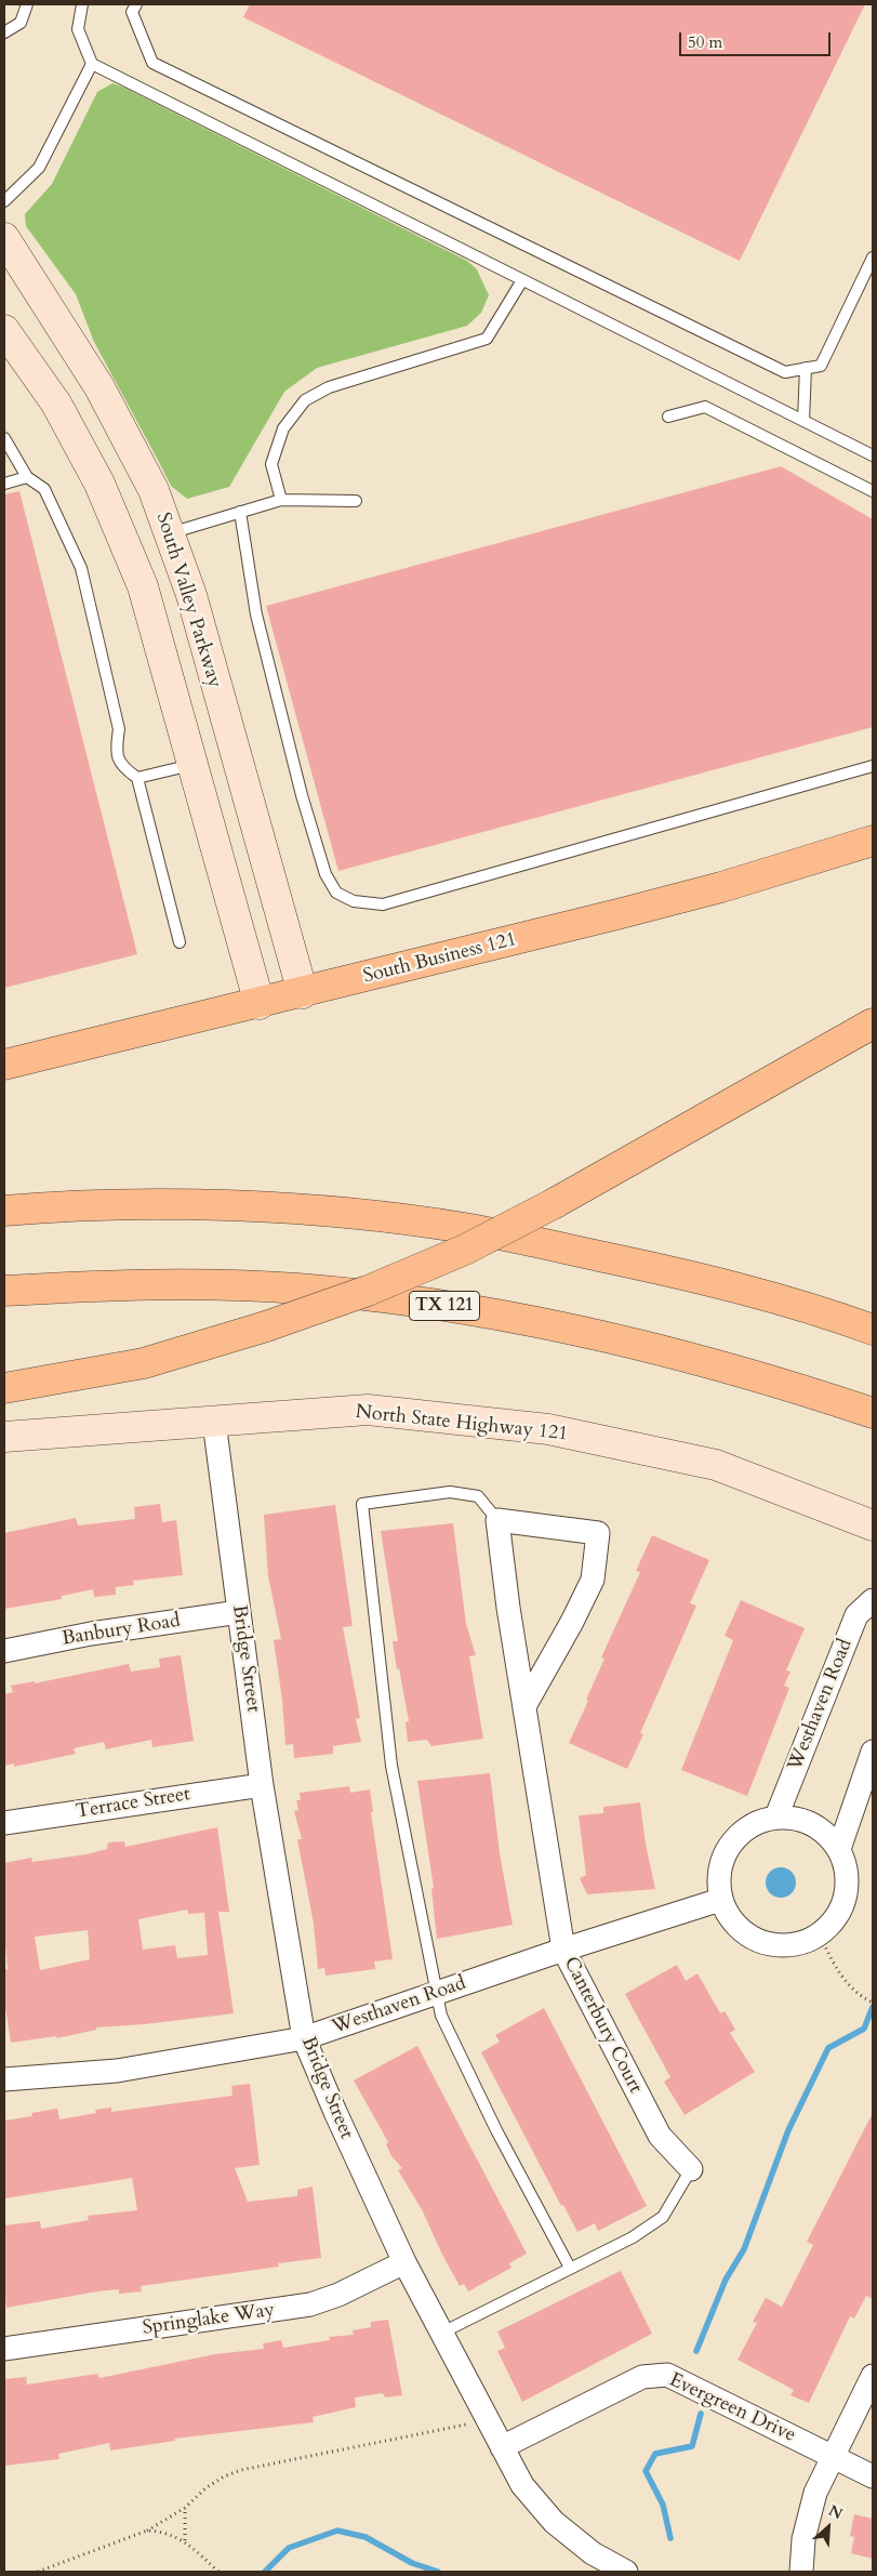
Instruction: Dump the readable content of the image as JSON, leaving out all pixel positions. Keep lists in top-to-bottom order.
{
  "streets": {
    "main road": [
      "South Valley Parkway",
      "South Business 121",
      "TX 121",
      "North State Highway 121"
    ],
    "street": [
      "Banbury Road",
      "Bridge Street",
      "Westhaven Road",
      "Terrace Street",
      "Canterbury Court",
      "Springlake Way",
      "Evergreen Drive"
    ]
  },
  "crossings": [
    ["South Valley Parkway", "South Business 121"],
    ["North State Highway 121", "Bridge Street"],
    ["Banbury Road", "Bridge Street"],
    ["Bridge Street", "Westhaven Road"],
    ["Bridge Street", "Terrace Street"],
    ["Bridge Street", "Springlake Way"],
    ["Bridge Street", "Evergreen Drive"],
    ["Westhaven Road", "Canterbury Court"]
  ],
  "scale_bar": "50 m",
  "north": "top right"
}
